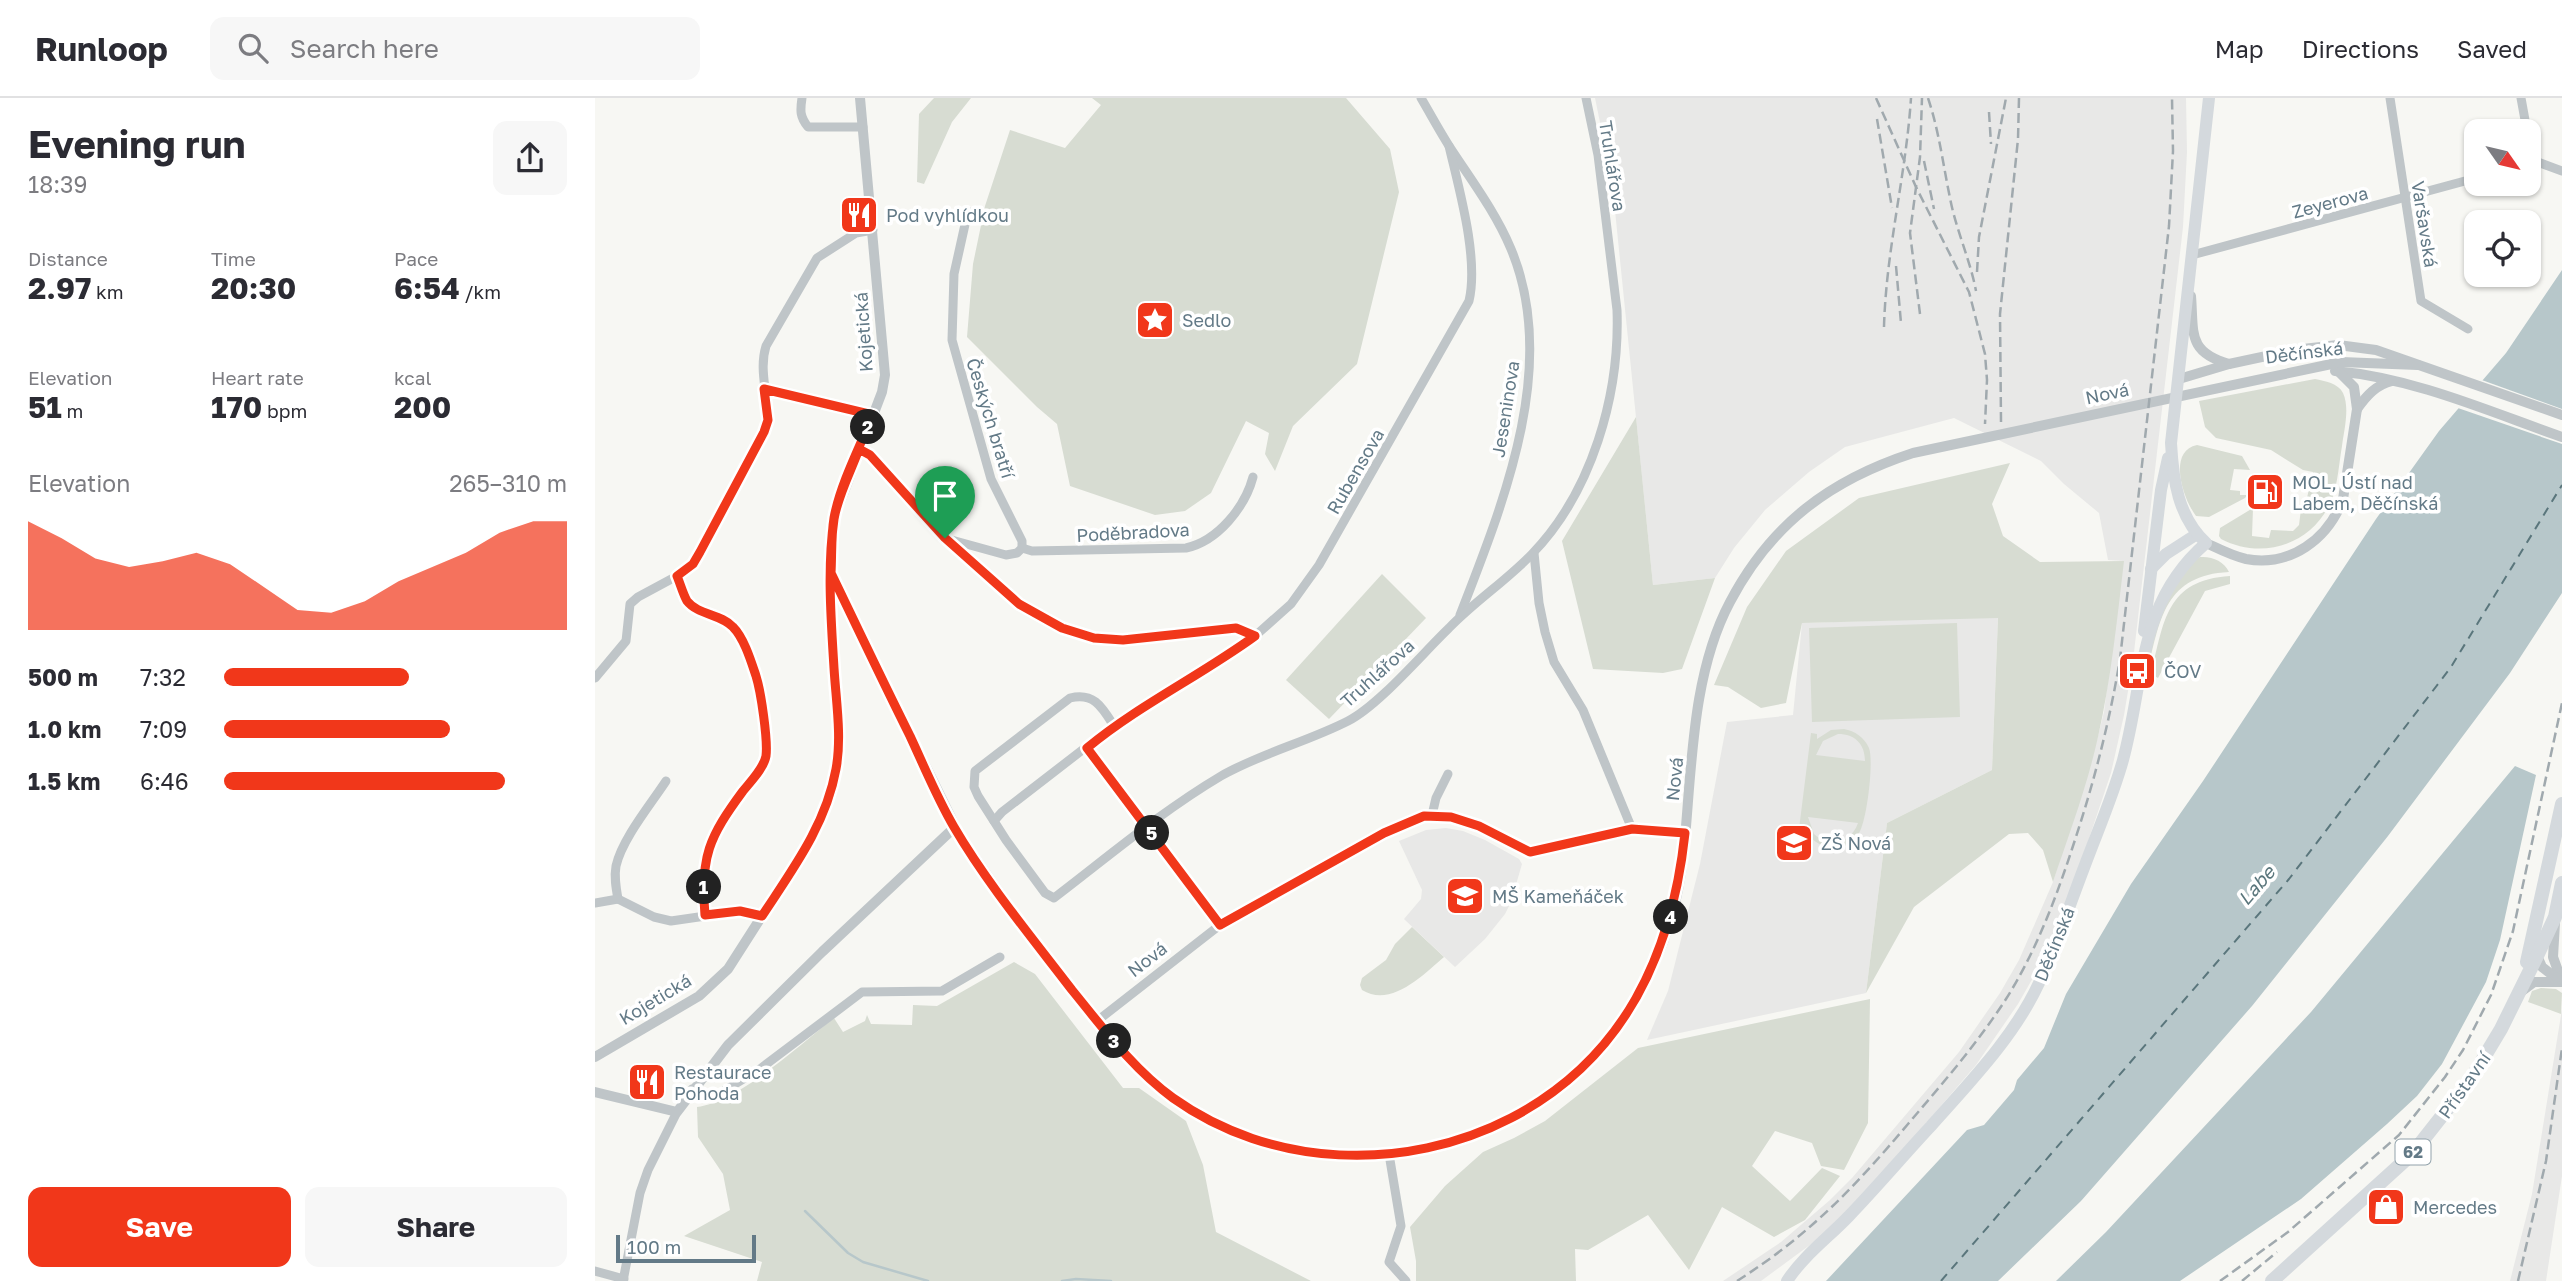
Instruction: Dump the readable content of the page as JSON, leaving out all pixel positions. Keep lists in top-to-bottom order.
{
  "streets": {
    "main road": ["Děčínská", "Přístavní", "62"],
    "street": [
      "Truhlářova",
      "Zeyerova",
      "Varšavská",
      "Kojetická",
      "Nová",
      "Jeseninova",
      "Českých bratří",
      "Rubensova",
      "Poděbradova"
    ]
  },
  "crossings": [
    ["Truhlářova", "Jeseninova"],
    ["Truhlářova", "Rubensova"],
    ["Zeyerova", "Varšavská"],
    ["Kojetická", "Nová"],
    ["Děčínská", "Nová"],
    ["Jeseninova", "Rubensova"],
    ["Českých bratří", "Poděbradova"]
  ],
  "water": ["Labe"],
  "places": {
    "restaurant": ["Pod vyhlídkou", "Restaurace Pohoda"],
    "place": ["Sedlo"],
    "fuel station": ["MOL, Ústí nad Labem, Děčínská"],
    "bus stop": ["ČOV"],
    "school or university": ["ZŠ Nová", "MŠ Kameňáček"],
    "shop": ["Mercedes"]
  },
  "scale_bar": "100 m",
  "north": "bottom right",
  "page": {
    "header": "Runloop",
    "search": "Search here",
    "nav": ["Map", "Directions", "Saved"],
    "heading": ["Evening run", "18:39"],
    "stats": [
      ["Distance", "2.97 km"],
      ["Time", "20:30"],
      ["Pace", "6:54 /km"],
      ["Elevation", "51 m"],
      ["Heart rate", "170 bpm"],
      ["kcal", "200"]
    ],
    "pins": [
      "2",
      "5",
      "1",
      "4",
      "3"
    ],
    "chart": ["Elevation", "265–310 m"],
    "list": [
      {
        "name": "500 m",
        "note": "7:32"
      },
      {
        "name": "1.0 km",
        "note": "7:09"
      },
      {
        "name": "1.5 km",
        "note": "6:46"
      }
    ],
    "buttons": ["Save", "Share"],
    "scale": "100 m"
  }
}
